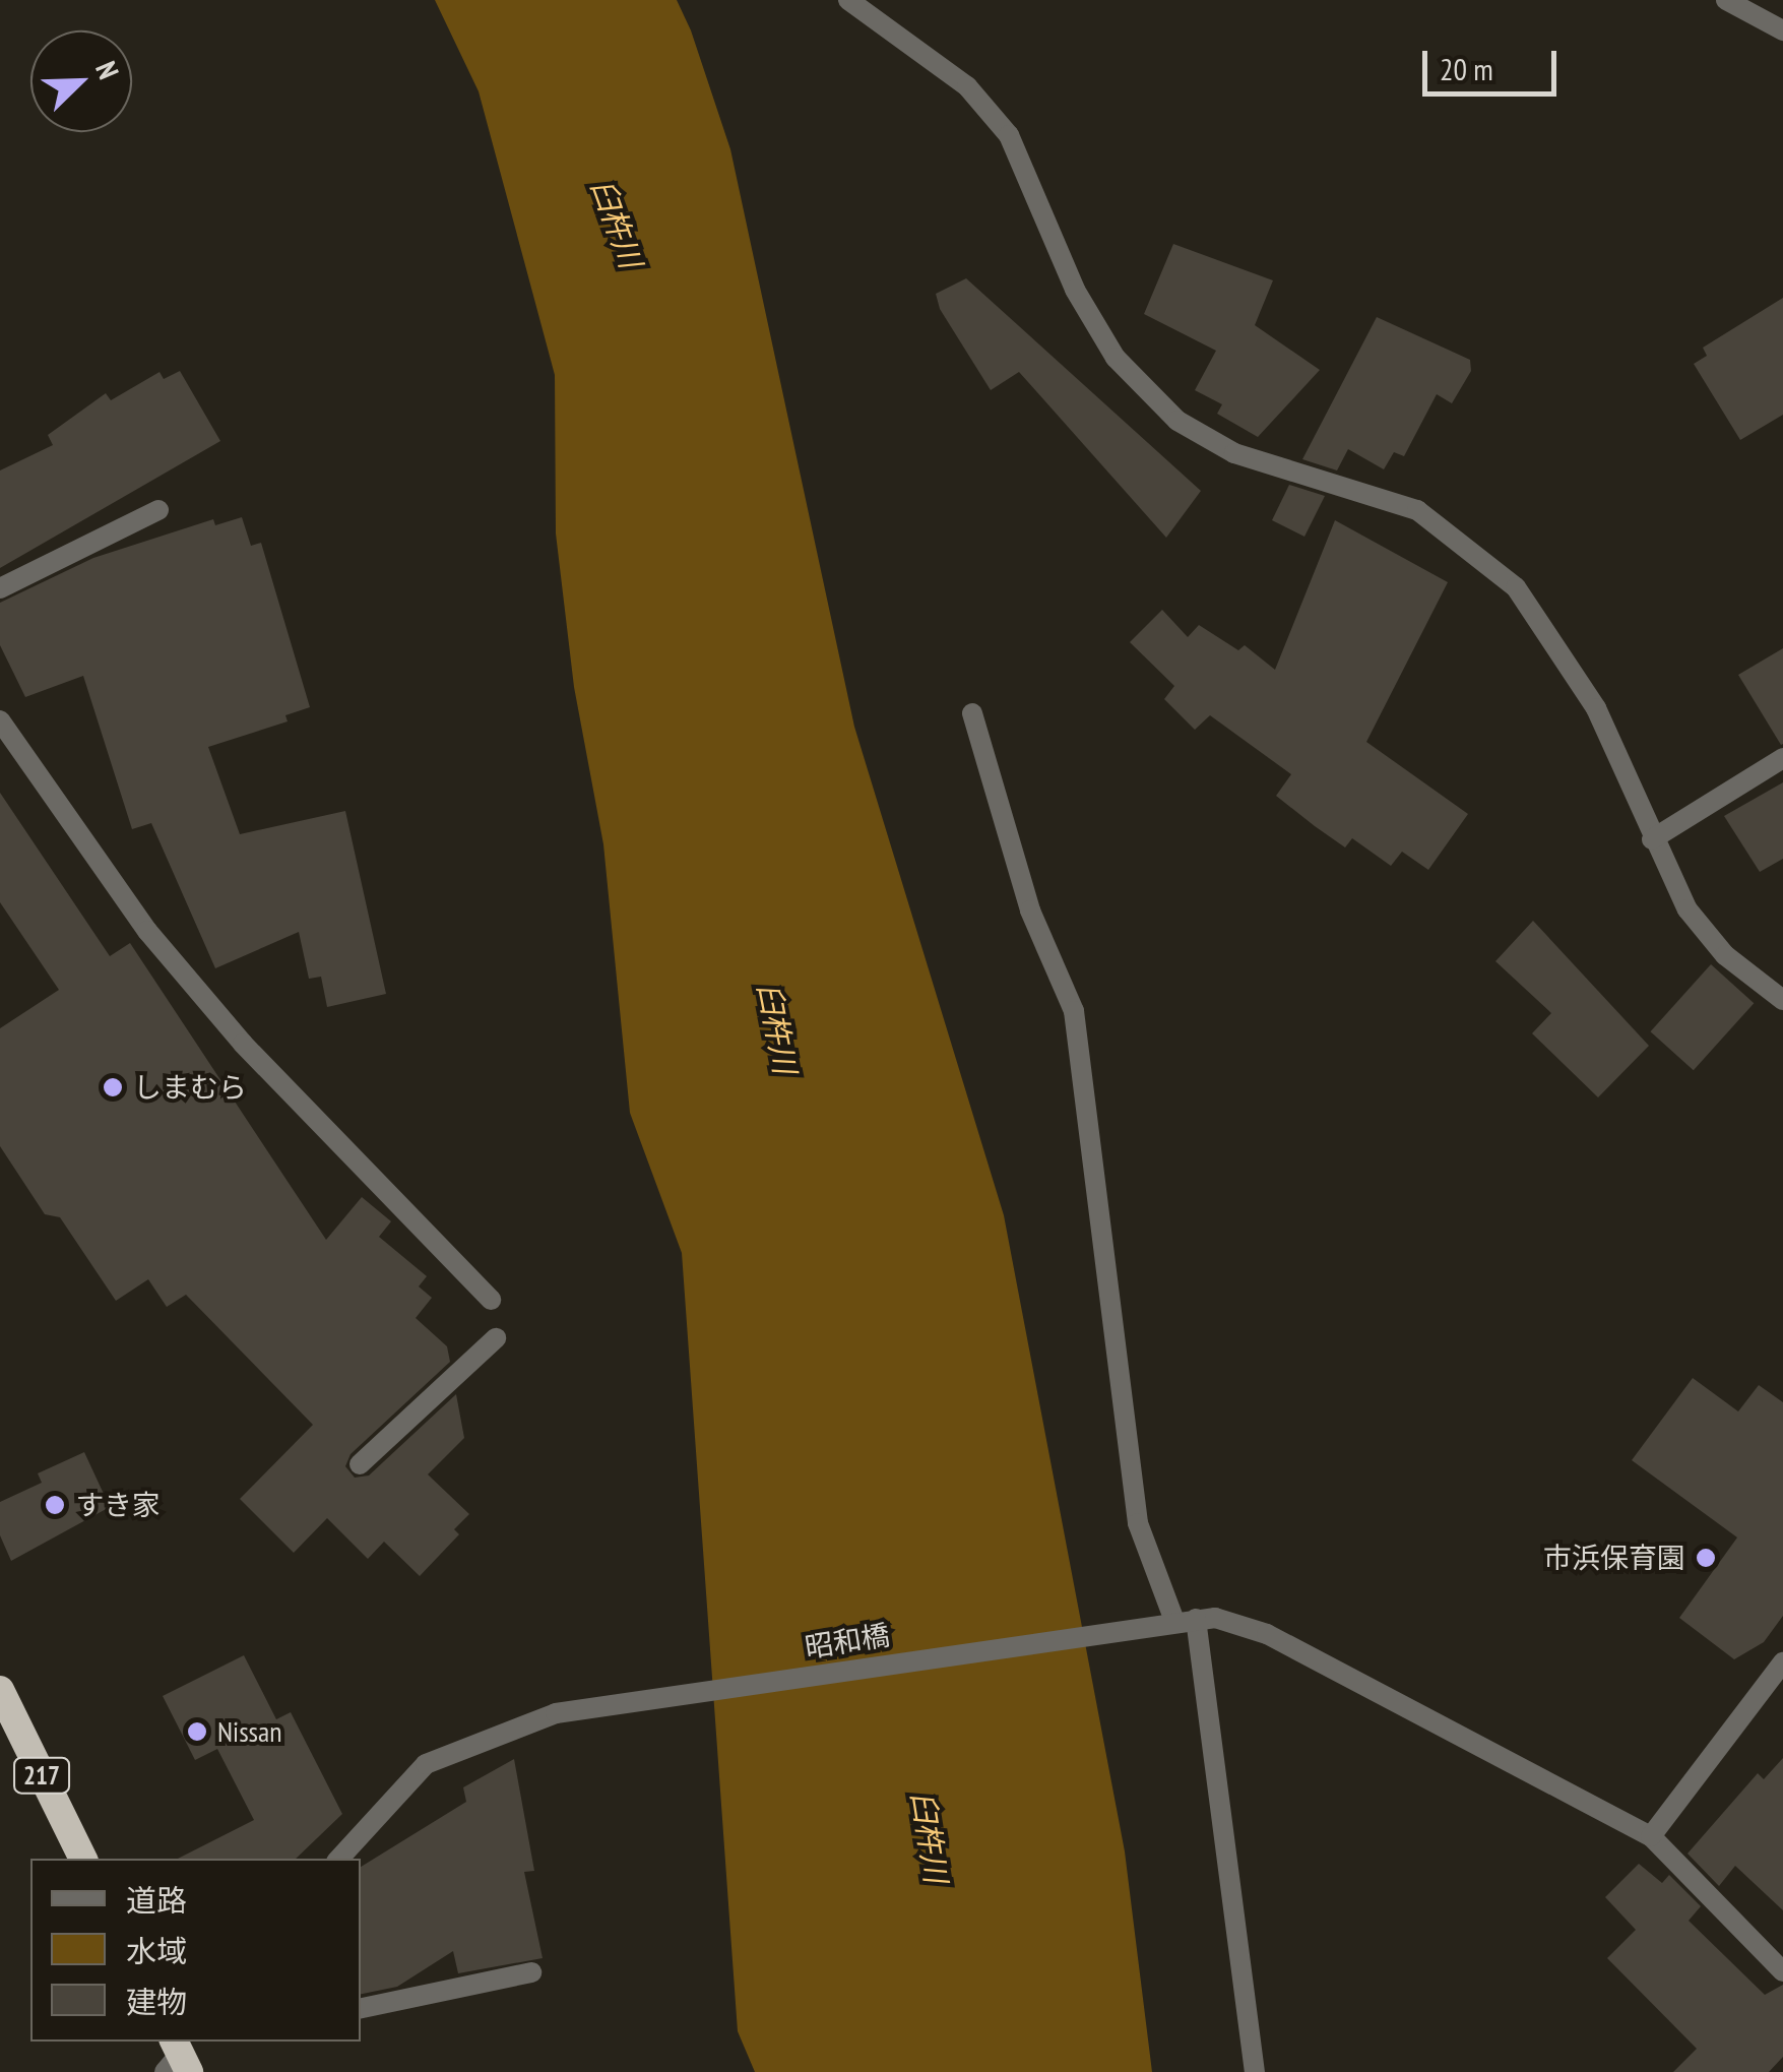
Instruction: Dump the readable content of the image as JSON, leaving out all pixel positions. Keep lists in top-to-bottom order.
{
  "streets": {
    "highway": ["217"],
    "street": ["昭和橋"]
  },
  "water": ["臼杵川"],
  "places": [
    "しまむら",
    "すき家",
    "市浜保育園",
    "Nissan"
  ],
  "legend": ["道路", "水域", "建物"],
  "scale_bar": "20 m",
  "north": "top right"
}
